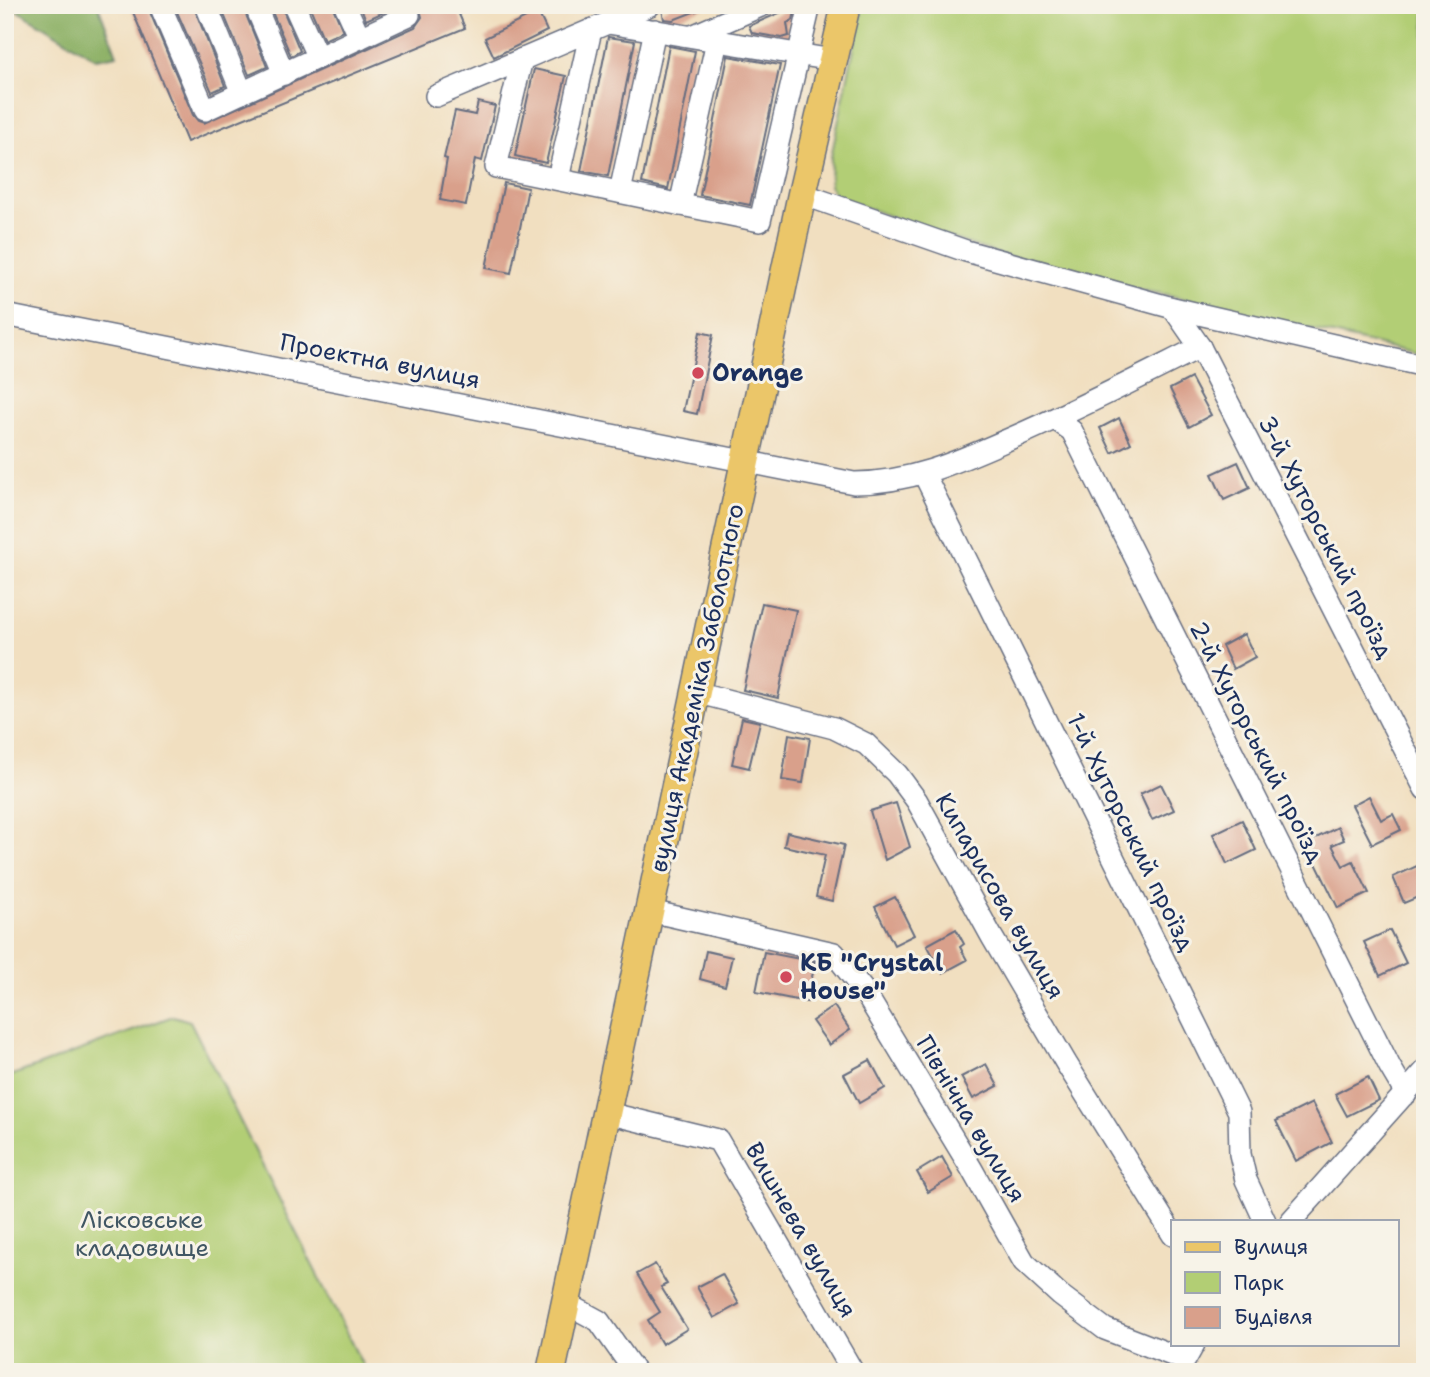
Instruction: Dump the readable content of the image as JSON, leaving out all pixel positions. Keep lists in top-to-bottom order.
{
  "streets": {
    "main road": ["вулиця Академіка Заболотного"],
    "street": [
      "Проектна вулиця",
      "3-й Хуторський проїзд",
      "2-й Хуторський проїзд",
      "1-й Хуторський проїзд",
      "Кипарисова вулиця",
      "Північна вулиця",
      "Вишнева вулиця"
    ]
  },
  "crossings": [
    ["Проектна вулиця", "3-й Хуторський проїзд"],
    ["Проектна вулиця", "вулиця Академіка Заболотного"],
    ["Проектна вулиця", "2-й Хуторський проїзд"],
    ["Проектна вулиця", "1-й Хуторський проїзд"],
    ["вулиця Академіка Заболотного", "Кипарисова вулиця"],
    ["вулиця Академіка Заболотного", "Північна вулиця"],
    ["вулиця Академіка Заболотного", "Вишнева вулиця"]
  ],
  "parks": ["Лісковське кладовище"],
  "places": ["Orange", "КБ \"Crystal House\""],
  "legend": ["Вулиця", "Парк", "Будівля"]
}
